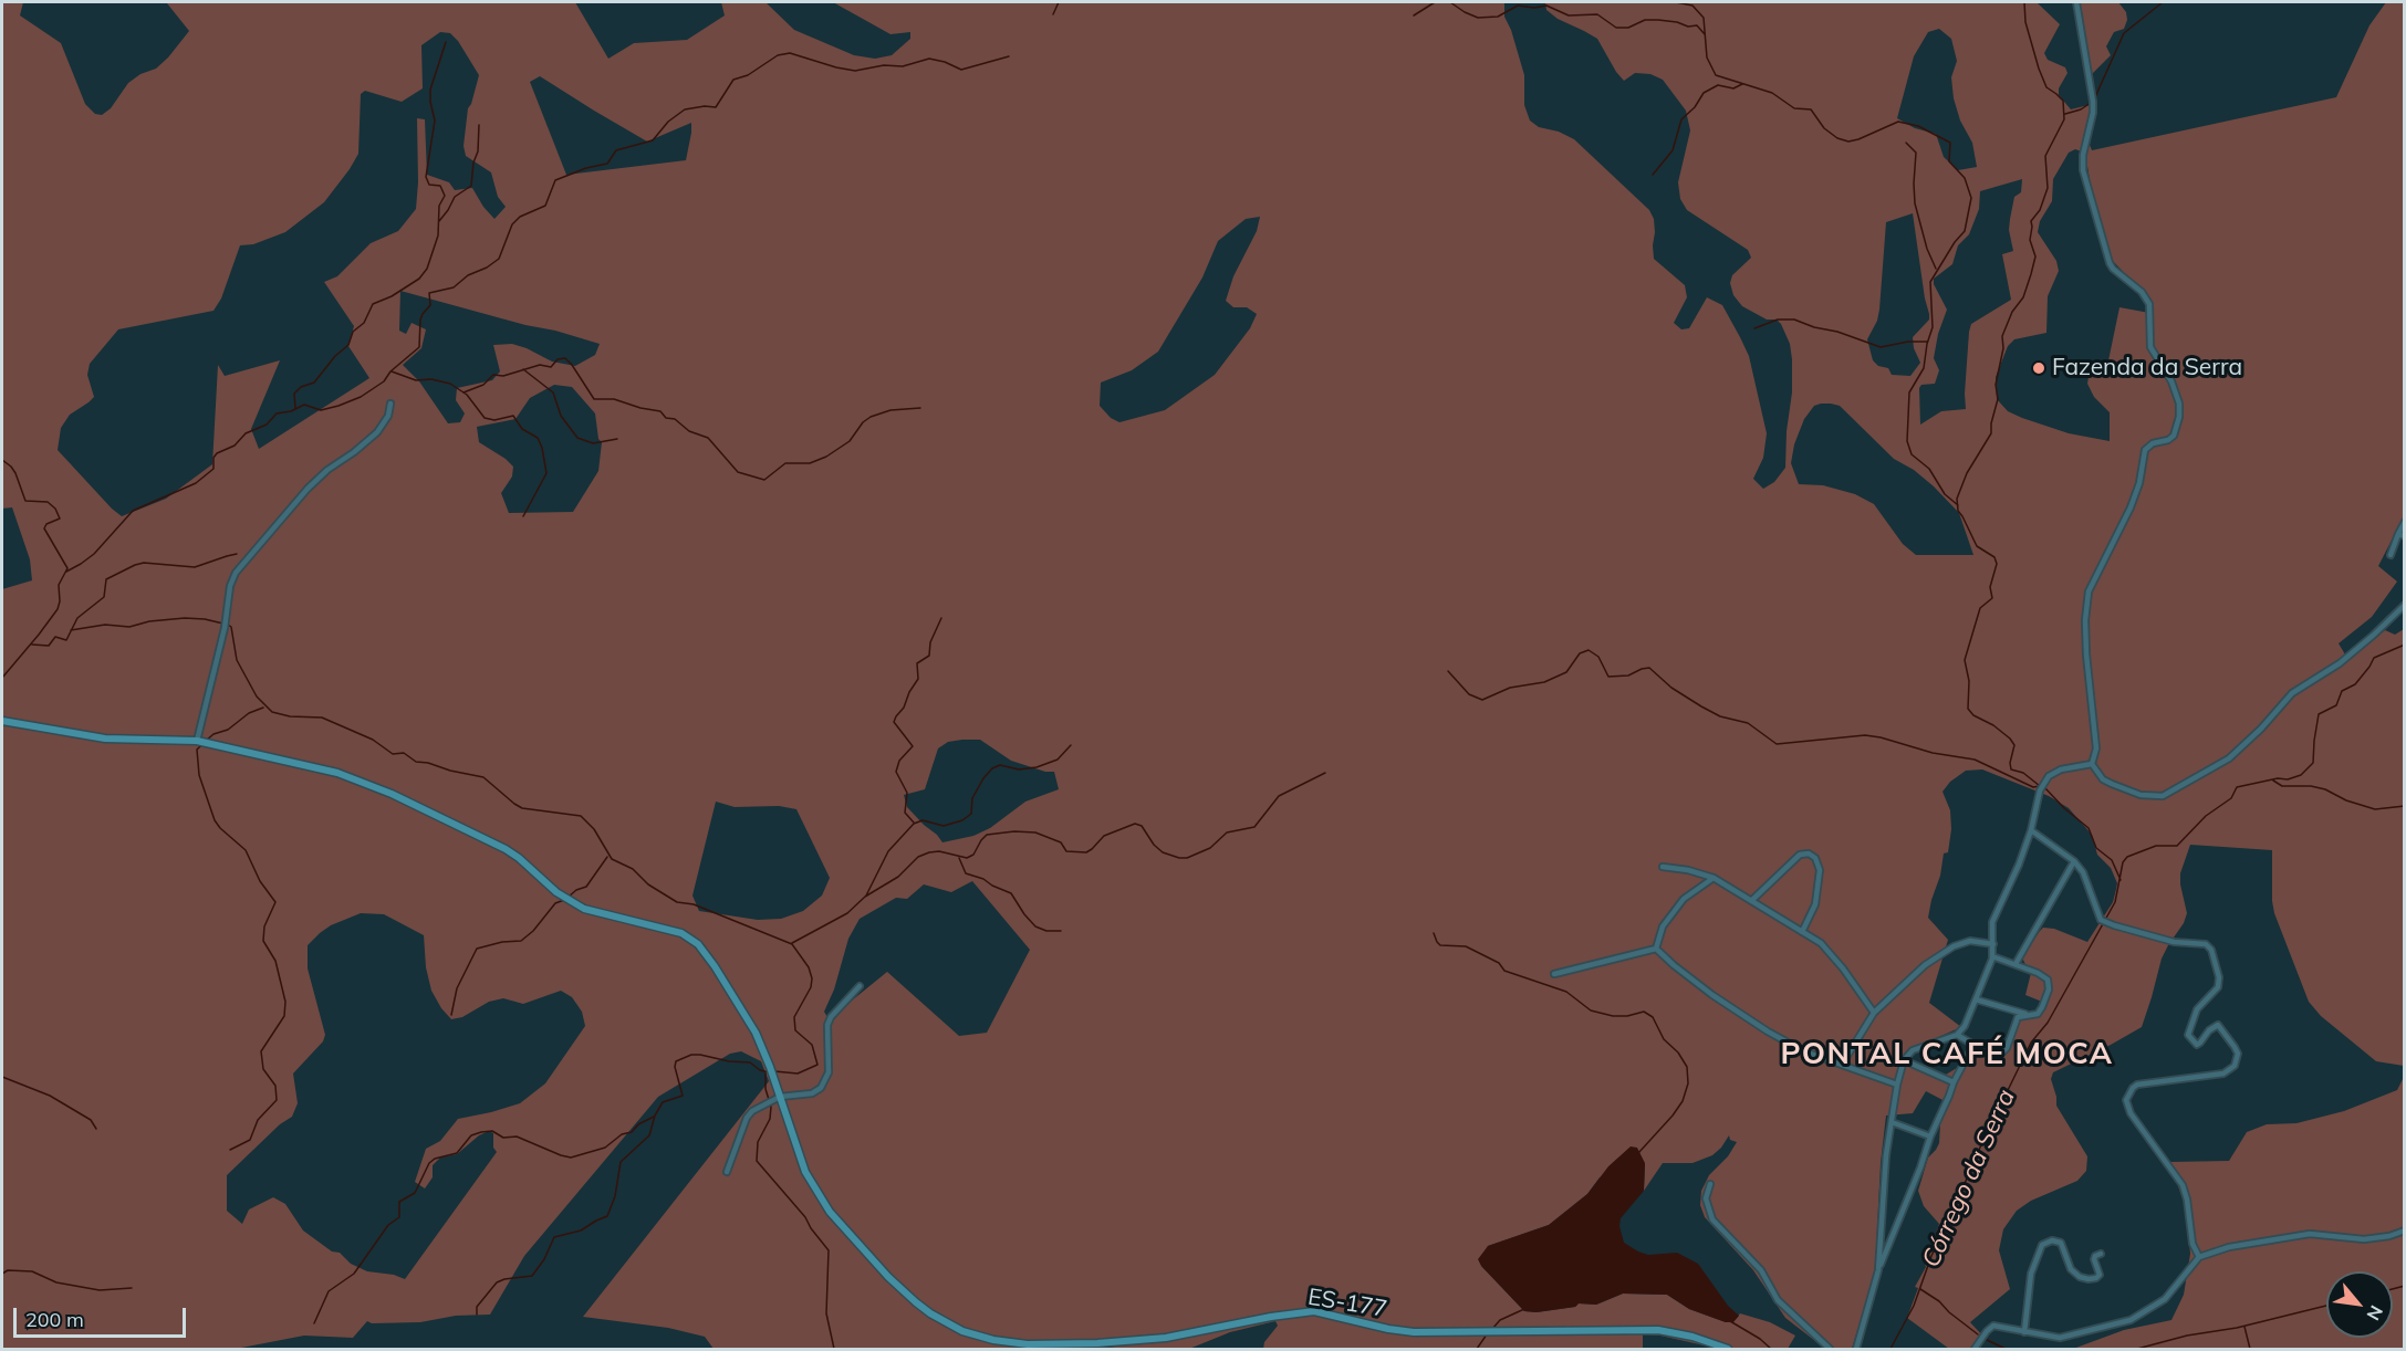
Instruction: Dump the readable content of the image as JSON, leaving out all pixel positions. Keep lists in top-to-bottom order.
{
  "streets": {
    "main road": ["ES-177"]
  },
  "districts": ["PONTAL CAFÉ MOCA"],
  "water": ["Córrego da Serra"],
  "places": ["Fazenda da Serra"],
  "scale_bar": "200 m",
  "north": "bottom right"
}
